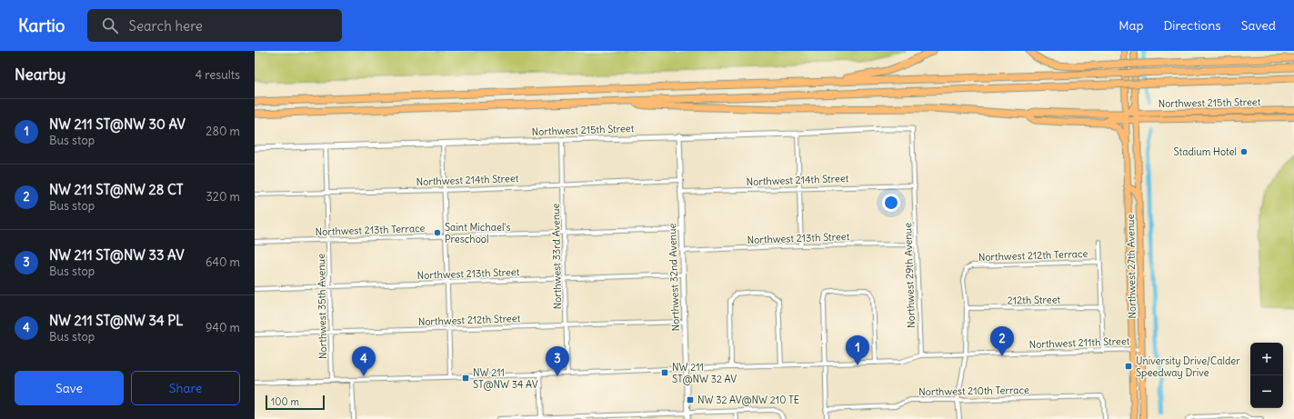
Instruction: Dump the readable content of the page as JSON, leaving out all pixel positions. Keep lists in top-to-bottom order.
{
  "streets": {
    "main road": ["Northwest 215th Street", "Northwest 27th Avenue"],
    "street": [
      "Northwest 214th Street",
      "Northwest 213th Terrace",
      "Northwest 213th Street",
      "Northwest 212th Terrace",
      "Northwest 33rd Avenue",
      "Northwest 29th Avenue",
      "Northwest 32nd Avenue",
      "212th Street",
      "Northwest 35th Avenue",
      "Northwest 212th Street",
      "Northwest 211th Street",
      "Northwest 210th Terrace"
    ]
  },
  "crossings": [
    ["Northwest 215th Street", "Northwest 33rd Avenue"],
    ["Northwest 215th Street", "Northwest 27th Avenue"],
    ["Northwest 215th Street", "Northwest 29th Avenue"],
    ["Northwest 215th Street", "Northwest 32nd Avenue"],
    ["Northwest 215th Street", "Northwest 35th Avenue"],
    ["Northwest 214th Street", "Northwest 33rd Avenue"],
    ["Northwest 214th Street", "Northwest 29th Avenue"],
    ["Northwest 214th Street", "Northwest 32nd Avenue"],
    ["Northwest 214th Street", "Northwest 35th Avenue"],
    ["Northwest 213th Terrace", "Northwest 33rd Avenue"],
    ["Northwest 213th Terrace", "Northwest 32nd Avenue"],
    ["Northwest 213th Terrace", "Northwest 35th Avenue"],
    ["Northwest 213th Street", "Northwest 33rd Avenue"],
    ["Northwest 213th Street", "Northwest 29th Avenue"],
    ["Northwest 213th Street", "Northwest 32nd Avenue"],
    ["Northwest 213th Street", "Northwest 35th Avenue"],
    ["Northwest 212th Terrace", "212th Street"],
    ["Northwest 33rd Avenue", "Northwest 212th Street"],
    ["Northwest 33rd Avenue", "Northwest 211th Street"],
    ["Northwest 27th Avenue", "Northwest 211th Street"],
    ["Northwest 29th Avenue", "Northwest 211th Street"],
    ["Northwest 32nd Avenue", "Northwest 212th Street"],
    ["Northwest 32nd Avenue", "Northwest 211th Street"],
    ["Northwest 35th Avenue", "Northwest 212th Street"],
    ["Northwest 35th Avenue", "Northwest 211th Street"]
  ],
  "places": {
    "other": ["Stadium Hotel", "Saint Michael's Preschool"],
    "transit": [
      "University Drive/Calder Speedway Drive",
      "NW 211 ST@NW 32 AV",
      "NW 211 ST@NW 34 AV",
      "NW 32 AV@NW 210 TE"
    ]
  },
  "scale_bar": "100 m",
  "page": {
    "header": "Kartio",
    "search": "Search here",
    "nav": ["Map", "Directions", "Saved"],
    "heading": ["Nearby", "4 results"],
    "list": [
      {
        "mark": "1",
        "name": "NW 211 ST@NW 30 AV",
        "note": "Bus stop",
        "value": "280 m"
      },
      {
        "mark": "2",
        "name": "NW 211 ST@NW 28 CT",
        "note": "Bus stop",
        "value": "320 m"
      },
      {
        "mark": "3",
        "name": "NW 211 ST@NW 33 AV",
        "note": "Bus stop",
        "value": "640 m"
      },
      {
        "mark": "4",
        "name": "NW 211 ST@NW 34 PL",
        "note": "Bus stop",
        "value": "940 m"
      }
    ],
    "pins": [
      "2",
      "1",
      "3",
      "4"
    ],
    "map_buttons": ["+", "−"],
    "buttons": ["Save", "Share"],
    "scale": "100 m"
  }
}
